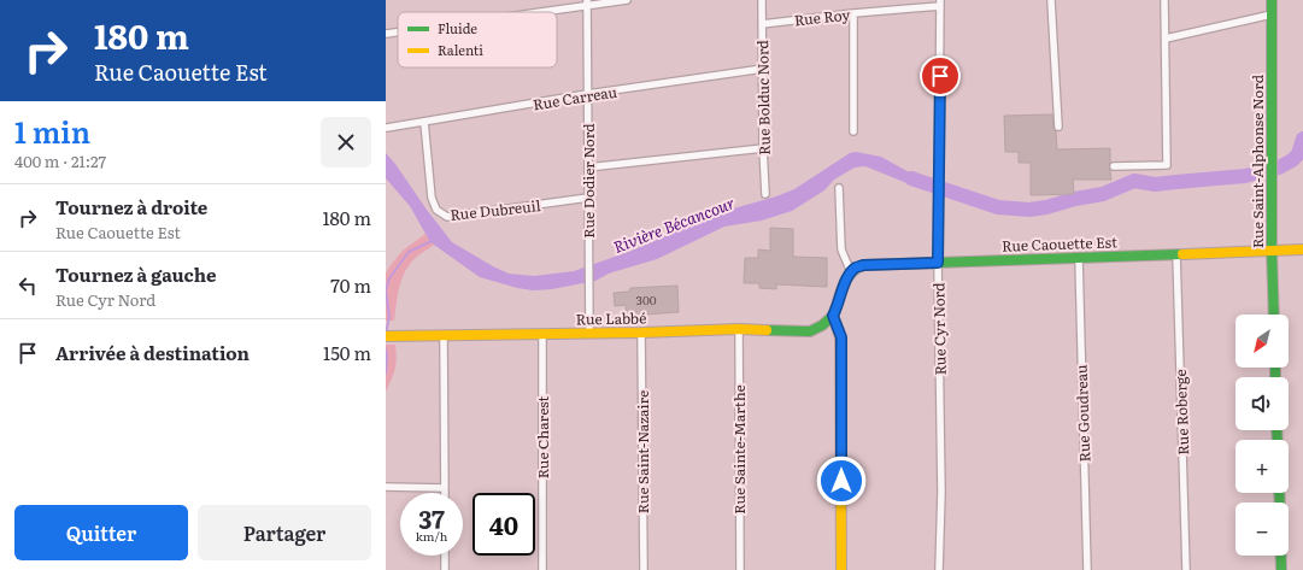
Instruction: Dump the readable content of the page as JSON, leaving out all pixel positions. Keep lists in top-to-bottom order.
{
  "streets": {
    "street": [
      "Rue Roy",
      "Rue Carreau",
      "Rue Bolduc Nord",
      "Rue Saint-Alphonse Nord",
      "Rue Dodier Nord",
      "Rue Dubreuil",
      "Rue Caouette Est",
      "Rue Labbé",
      "Rue Cyr Nord",
      "Rue Roberge",
      "Rue Goudreau",
      "Rue Charest",
      "Rue Sainte-Marthe",
      "Rue Saint-Nazaire"
    ]
  },
  "crossings": [
    ["Rue Roy", "Rue Bolduc Nord"],
    ["Rue Roy", "Rue Cyr Nord"],
    ["Rue Carreau", "Rue Bolduc Nord"],
    ["Rue Carreau", "Rue Dodier Nord"],
    ["Rue Carreau", "Rue Dubreuil"],
    ["Rue Saint-Alphonse Nord", "Rue Caouette Est"],
    ["Rue Dodier Nord", "Rue Dubreuil"],
    ["Rue Dodier Nord", "Rue Labbé"],
    ["Rue Caouette Est", "Rue Cyr Nord"],
    ["Rue Caouette Est", "Rue Roberge"],
    ["Rue Caouette Est", "Rue Goudreau"],
    ["Rue Labbé", "Rue Charest"],
    ["Rue Labbé", "Rue Sainte-Marthe"],
    ["Rue Labbé", "Rue Saint-Nazaire"]
  ],
  "water": ["Rivière Bécancour"],
  "house_numbers": ["300"],
  "legend": ["Fluide", "Ralenti"],
  "north": "bottom left",
  "page": {
    "turn": ["180 m", "Rue Caouette Est"],
    "heading": ["1 min", "400 m · 21:27"],
    "list": [
      {
        "name": "Tournez à droite",
        "note": "Rue Caouette Est",
        "value": "180 m"
      },
      {
        "name": "Tournez à gauche",
        "note": "Rue Cyr Nord",
        "value": "70 m"
      },
      {
        "name": "Arrivée à destination",
        "value": "150 m"
      }
    ],
    "map_buttons": ["+", "−"],
    "speed": "37 km/h",
    "limit": "40",
    "buttons": ["Quitter", "Partager"]
  }
}
